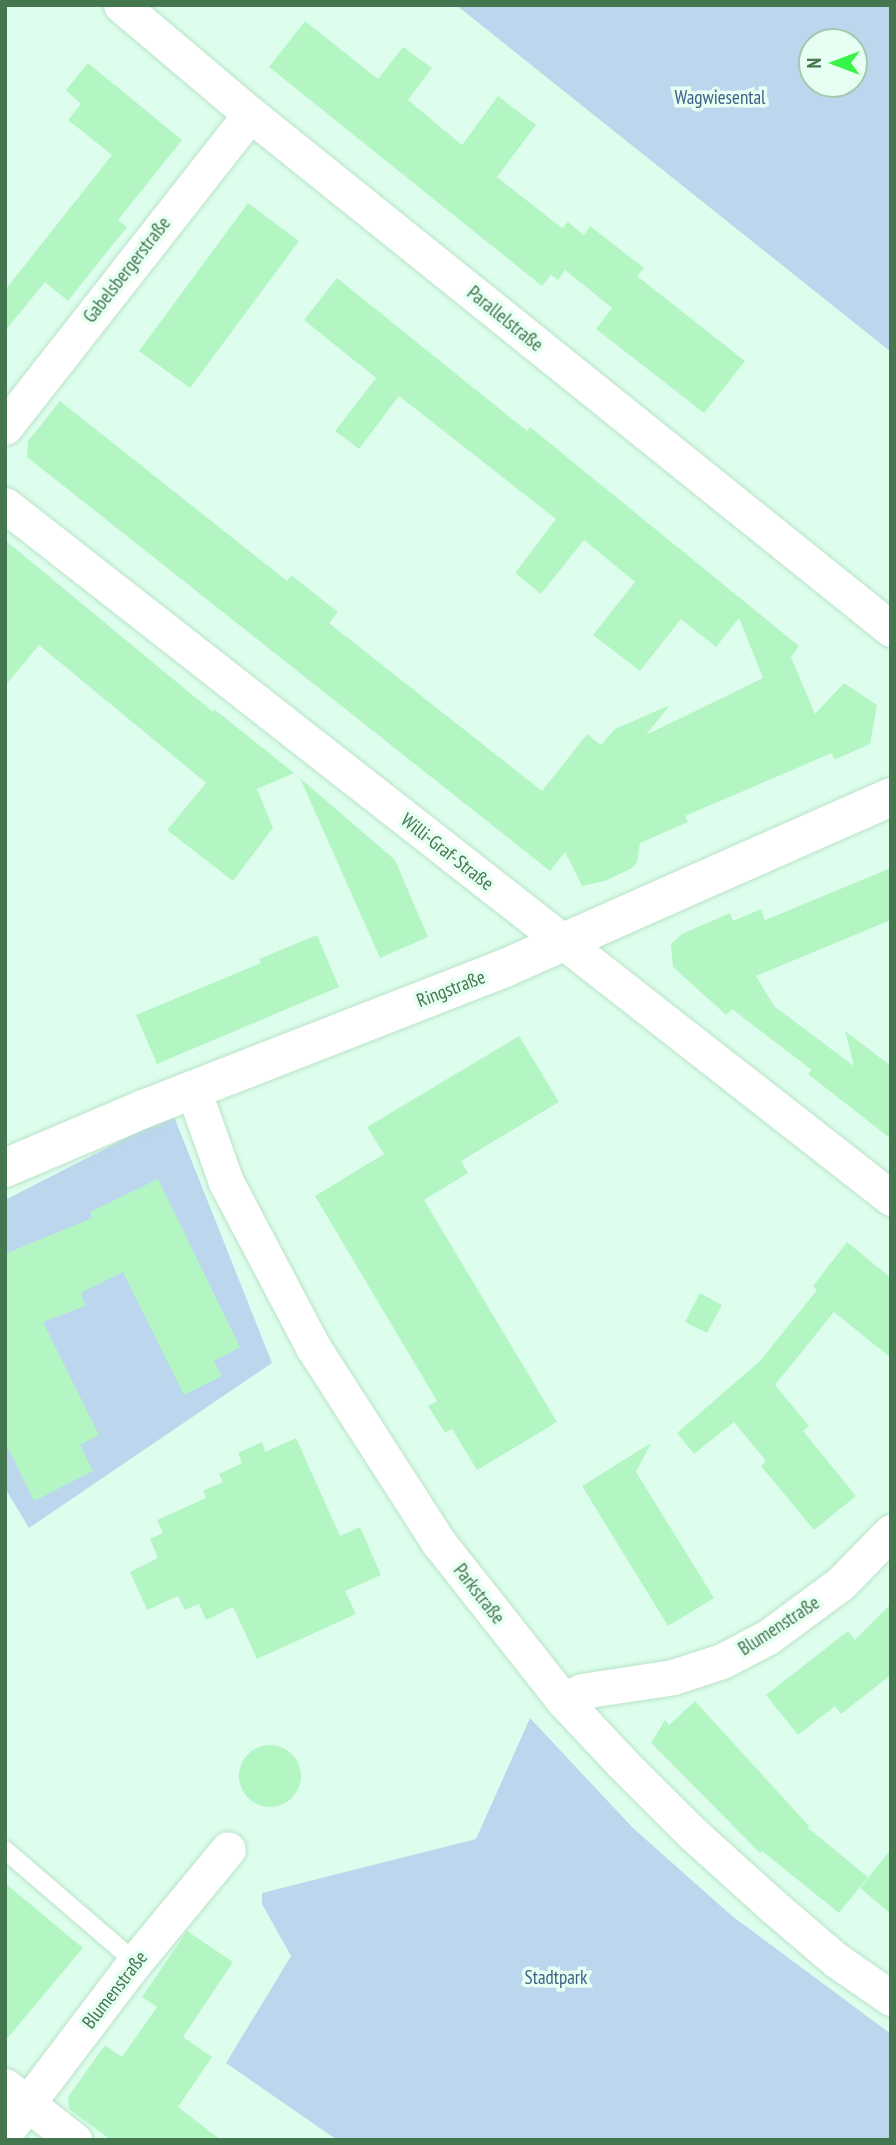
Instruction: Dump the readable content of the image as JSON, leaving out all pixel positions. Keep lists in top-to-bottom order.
{
  "streets": {
    "street": [
      "Gabelsbergerstraße",
      "Parallelstraße",
      "Willi-Graf-Straße",
      "Ringstraße",
      "Parkstraße",
      "Blumenstraße"
    ]
  },
  "crossings": [
    ["Gabelsbergerstraße", "Parallelstraße"],
    ["Willi-Graf-Straße", "Ringstraße"],
    ["Ringstraße", "Parkstraße"],
    ["Parkstraße", "Blumenstraße"]
  ],
  "parks": ["Wagwiesental", "Stadtpark"],
  "north": "left"
}
